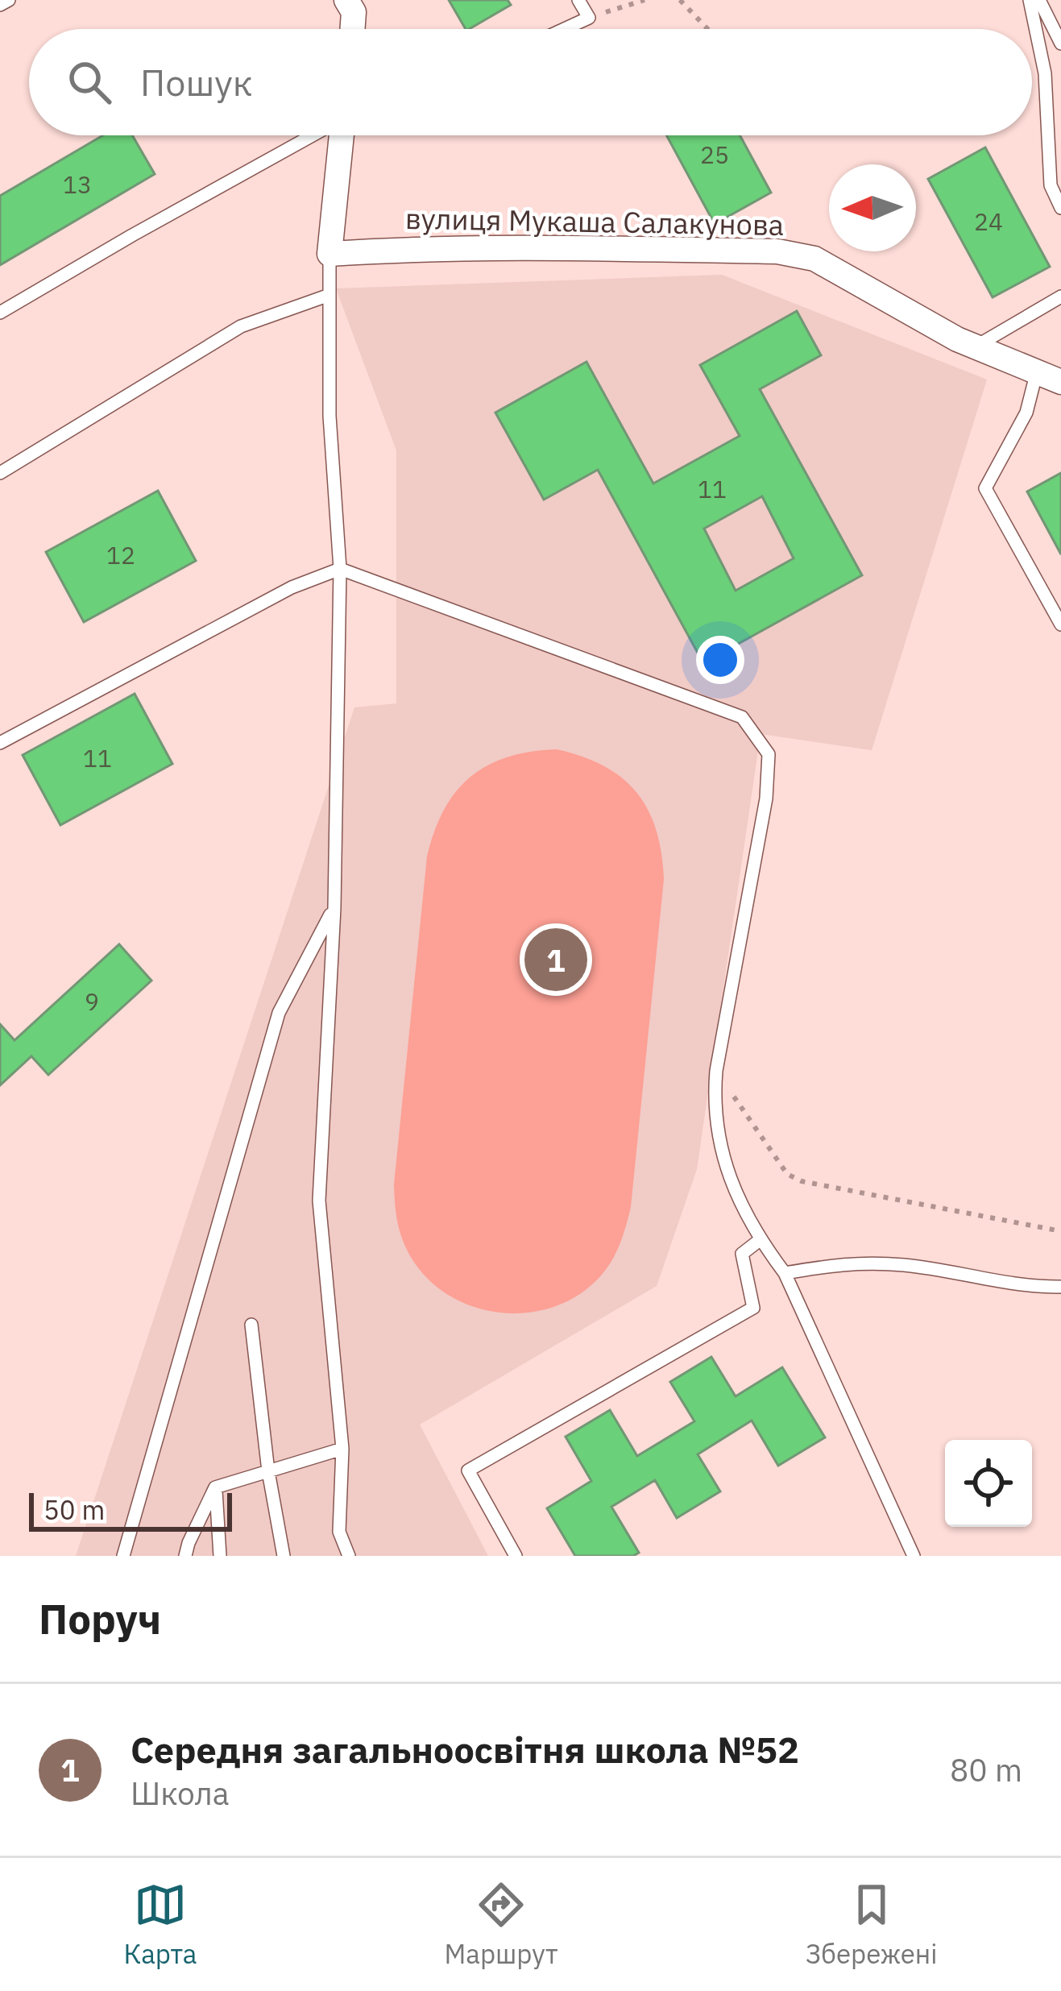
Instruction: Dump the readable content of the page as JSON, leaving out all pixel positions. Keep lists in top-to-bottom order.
{
  "streets": {
    "street": ["вулиця Мукаша Салакунова"]
  },
  "house_numbers": [
    "25",
    "13",
    "24",
    "11",
    "12",
    "11",
    "9"
  ],
  "scale_bar": "50 m",
  "north": "left",
  "page": {
    "search": "Пошук",
    "pins": "1",
    "scale": "50 m",
    "heading": "Поруч",
    "list": [
      {
        "mark": "1",
        "name": "Середня загальноосвітня школа №52",
        "note": "Школа",
        "value": "80 m"
      }
    ],
    "nav": ["Карта", "Маршрут", "Збережені"]
  }
}
